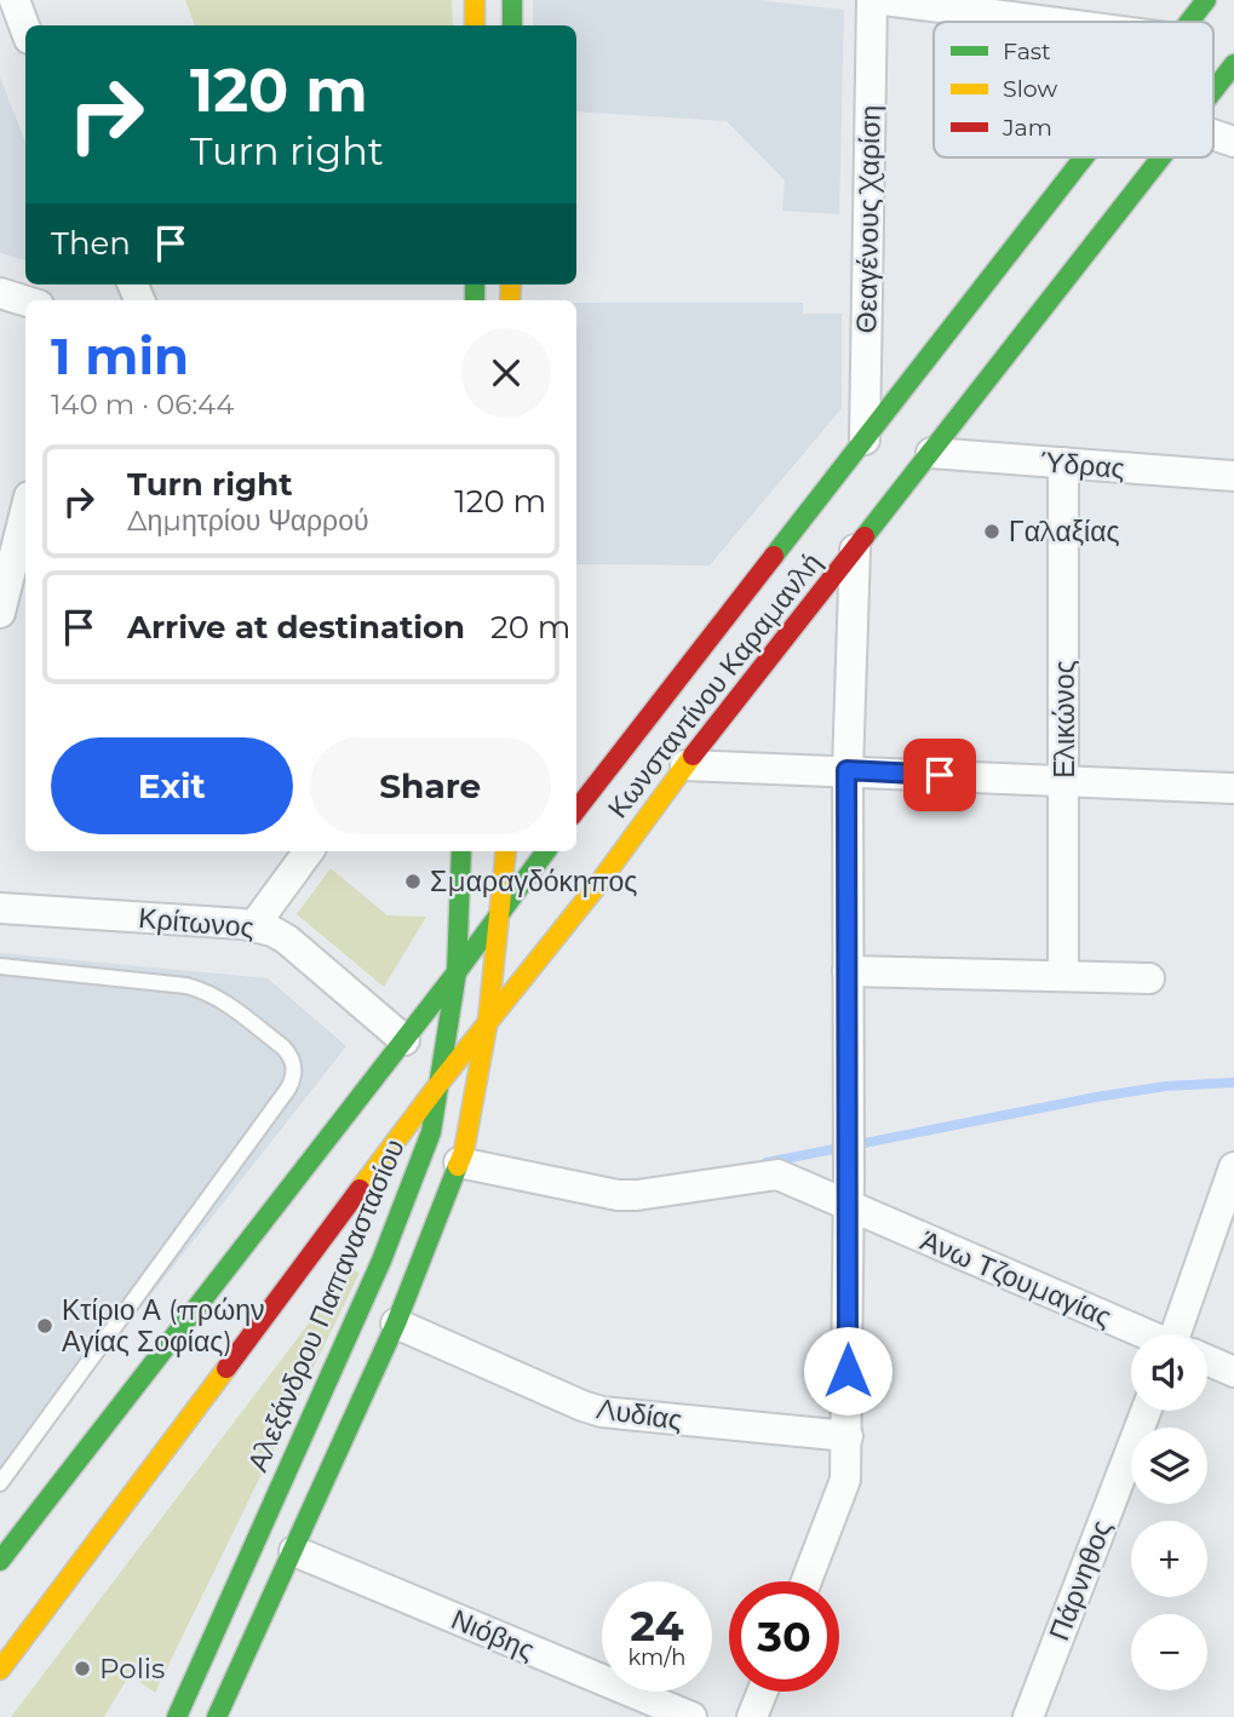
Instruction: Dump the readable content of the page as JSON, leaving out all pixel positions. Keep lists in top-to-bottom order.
{
  "streets": {
    "main road": ["Κωνσταντίνου Καραμανλή", "Αλεξάνδρου Παπαναστασίου"],
    "street": [
      "Θεαγένους Χαρίση",
      "Ύδρας",
      "Ελικώνος",
      "Κρίτωνος",
      "Άνω Τζουμαγίας",
      "Λυδίας",
      "Πάρνηθος",
      "Νιόβης"
    ]
  },
  "crossings": [
    ["Θεαγένους Χαρίση", "Κωνσταντίνου Καραμανλή"],
    ["Ύδρας", "Κωνσταντίνου Καραμανλή"],
    ["Ύδρας", "Ελικώνος"],
    ["Κωνσταντίνου Καραμανλή", "Αλεξάνδρου Παπαναστασίου"]
  ],
  "places": [
    "Γαλαξίας",
    "Σμαραγδόκηπος",
    "Κτίριο Α (πρώην Αγίας Σοφίας)",
    "Polis"
  ],
  "legend": ["Fast", "Slow", "Jam"],
  "page": {
    "turn": ["120 m", "Turn right"],
    "then": "Then",
    "heading": ["1 min", "140 m · 06:44"],
    "list": [
      {
        "name": "Turn right",
        "note": "Δημητρίου Ψαρρού",
        "value": "120 m"
      },
      {
        "name": "Arrive at destination",
        "value": "20 m"
      }
    ],
    "buttons": ["Exit", "Share"],
    "map_buttons": ["+", "−"],
    "speed": "24 km/h",
    "limit": "30"
  }
}
